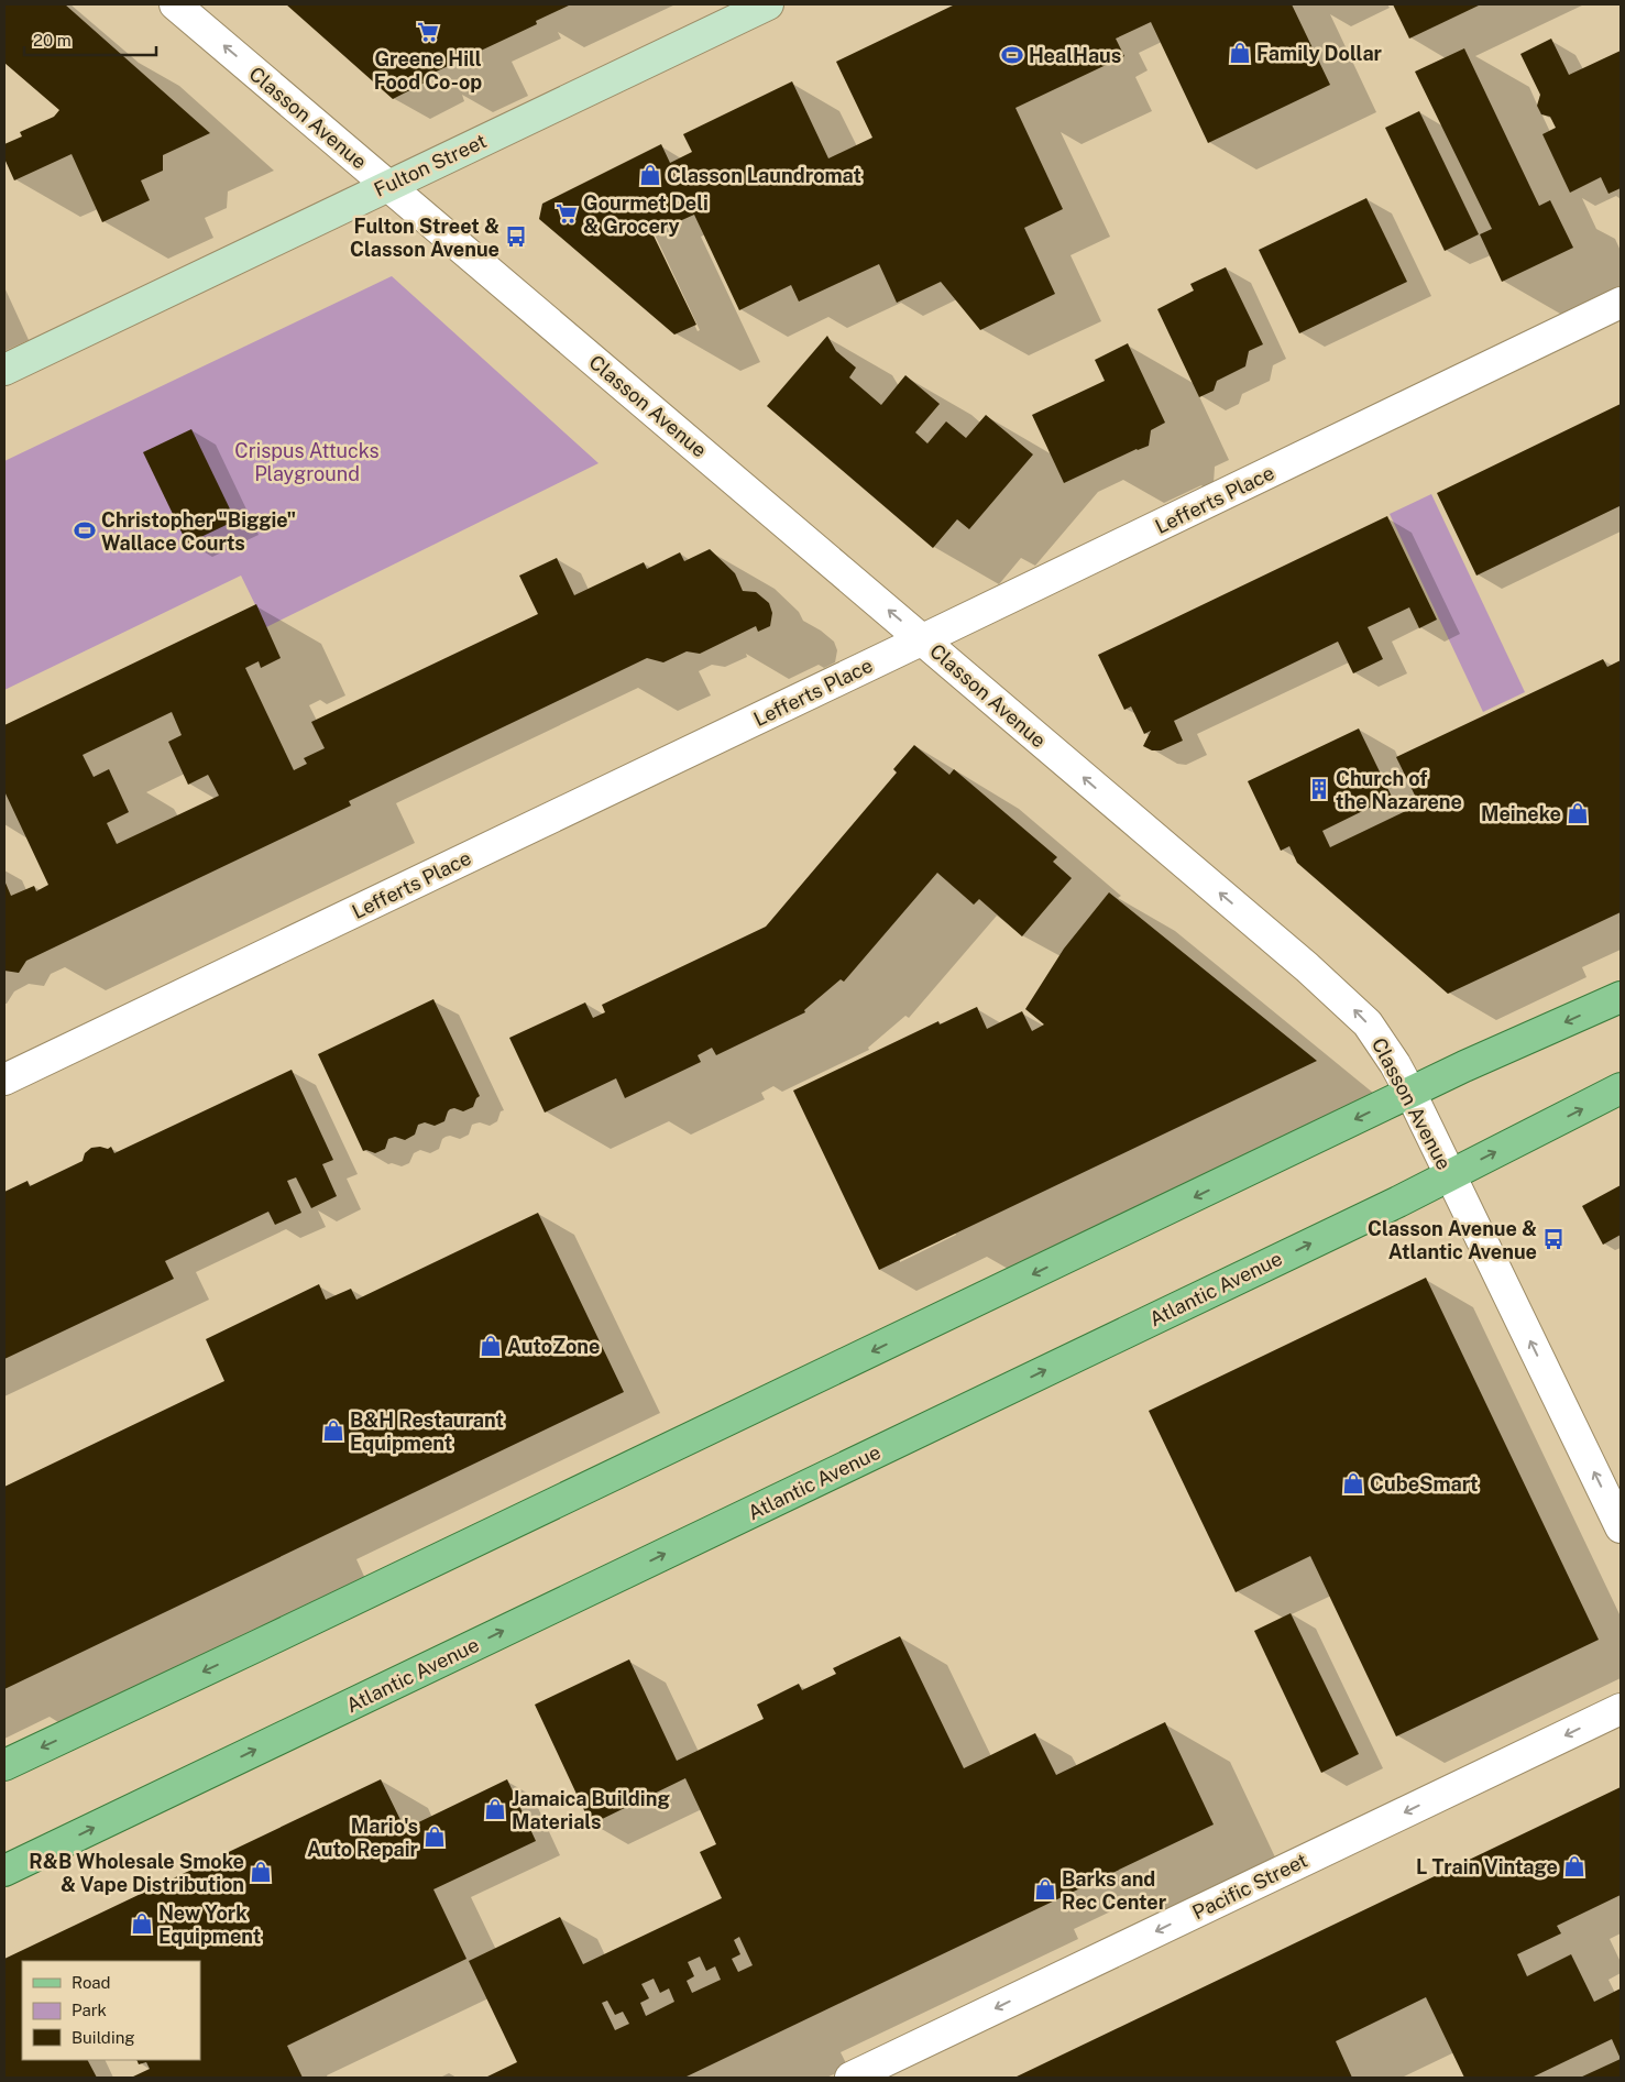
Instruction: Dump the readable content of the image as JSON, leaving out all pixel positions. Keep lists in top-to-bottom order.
{
  "streets": {
    "main road": ["Fulton Street", "Atlantic Avenue"],
    "street": ["Classon Avenue", "Lefferts Place", "Pacific Street"]
  },
  "crossings": [
    ["Classon Avenue", "Fulton Street"],
    ["Classon Avenue", "Lefferts Place"],
    ["Classon Avenue", "Atlantic Avenue"]
  ],
  "one_way": ["Classon Avenue", "Pacific Street"],
  "parks": ["Crispus Attucks Playground"],
  "places": {
    "supermarket": ["Greene Hill Food Co-op", "Gourmet Deli & Grocery"],
    "shop": [
      "Family Dollar",
      "Classon Laundromat",
      "Meineke",
      "AutoZone",
      "B&H Restaurant Equipment",
      "CubeSmart",
      "Jamaica Building Materials",
      "Mario's Auto Repair",
      "L Train Vintage",
      "R&B Wholesale Smoke & Vape Distribution",
      "Barks and Rec Center",
      "New York Equipment"
    ],
    "sports": ["HealHaus", "Christopher \"Biggie\" Wallace Courts"],
    "bus stop": ["Fulton Street & Classon Avenue", "Classon Avenue & Atlantic Avenue"],
    "building": ["Church of the Nazarene"]
  },
  "legend": ["Road", "Park", "Building"],
  "scale_bar": "20 m"
}
